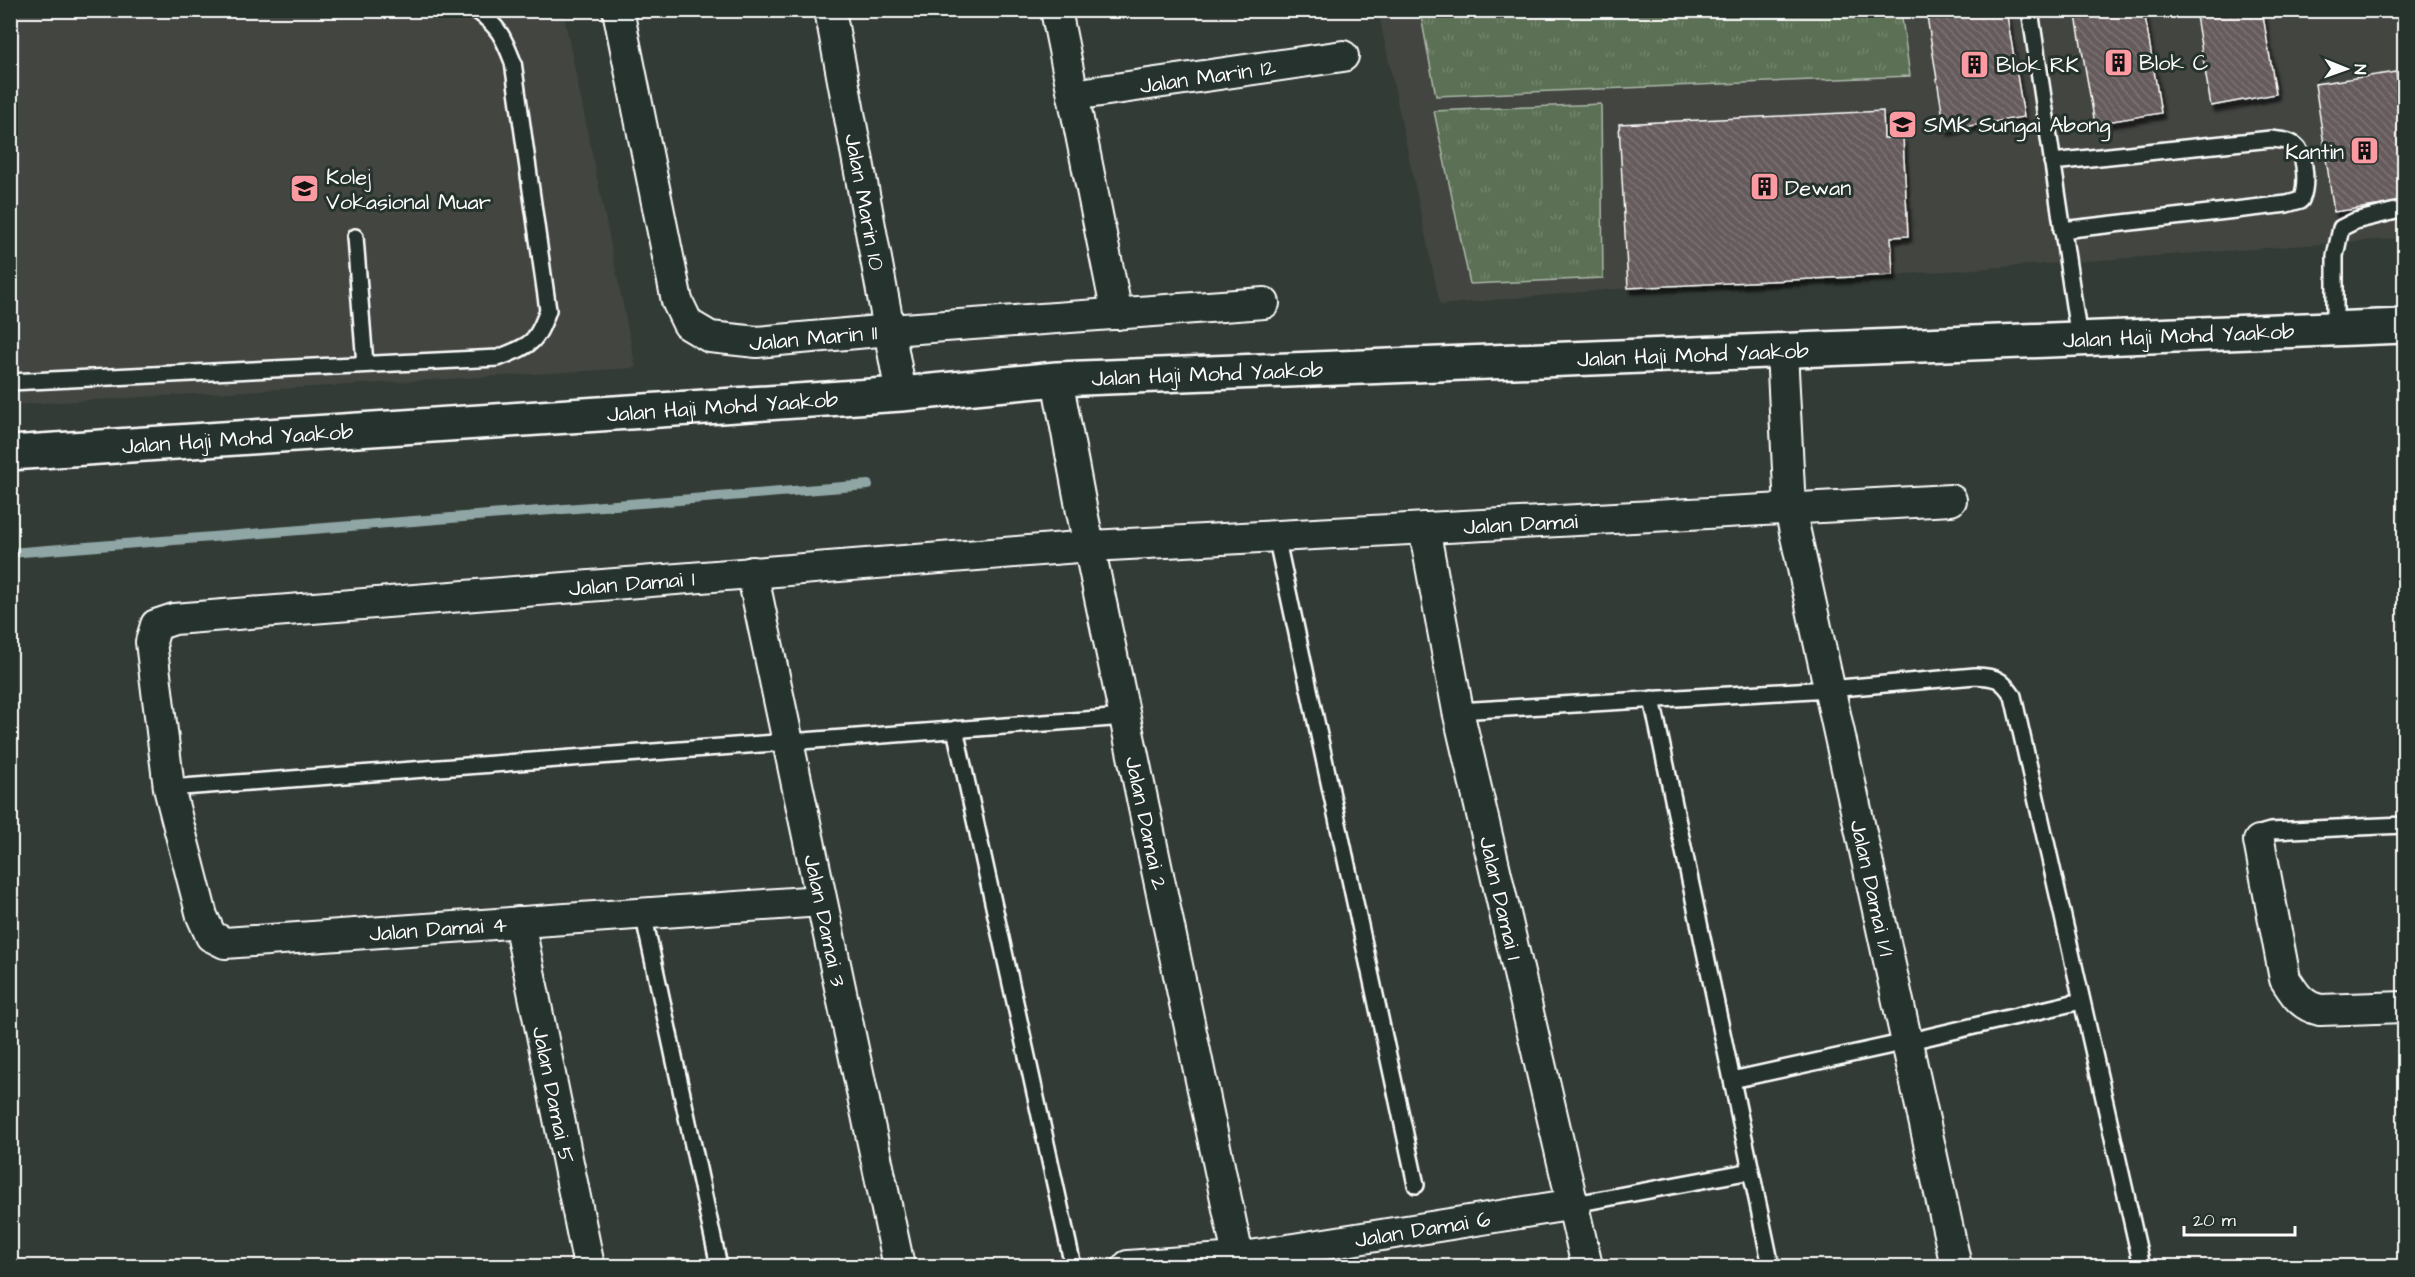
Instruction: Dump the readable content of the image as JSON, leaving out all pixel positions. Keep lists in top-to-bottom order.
{
  "streets": {
    "street": [
      "Jalan Marin 12",
      "Jalan Marin 10",
      "Jalan Marin 11",
      "Jalan Haji Mohd Yaakob",
      "Jalan Damai",
      "Jalan Damai 1",
      "Jalan Damai 2",
      "Jalan Damai 1/1",
      "Jalan Damai 3",
      "Jalan Damai 4",
      "Jalan Damai 5",
      "Jalan Damai 6"
    ]
  },
  "crossings": [
    ["Jalan Marin 10", "Jalan Marin 11"],
    ["Jalan Marin 10", "Jalan Haji Mohd Yaakob"],
    ["Jalan Haji Mohd Yaakob", "Jalan Damai 2"],
    ["Jalan Haji Mohd Yaakob", "Jalan Damai 1/1"],
    ["Jalan Damai", "Jalan Damai 1"],
    ["Jalan Damai", "Jalan Damai 2"],
    ["Jalan Damai", "Jalan Damai 1/1"],
    ["Jalan Damai 1", "Jalan Damai 2"],
    ["Jalan Damai 1", "Jalan Damai 3"],
    ["Jalan Damai 1", "Jalan Damai 4"],
    ["Jalan Damai 1", "Jalan Damai 6"],
    ["Jalan Damai 2", "Jalan Damai 6"],
    ["Jalan Damai 3", "Jalan Damai 4"],
    ["Jalan Damai 4", "Jalan Damai 5"]
  ],
  "places": {
    "building": [
      "Blok C",
      "Blok RK",
      "Kantin",
      "Dewan"
    ],
    "school or university": ["SMK Sungai Abong", "Kolej Vokasional Muar"]
  },
  "scale_bar": "20 m",
  "north": "right"
}
